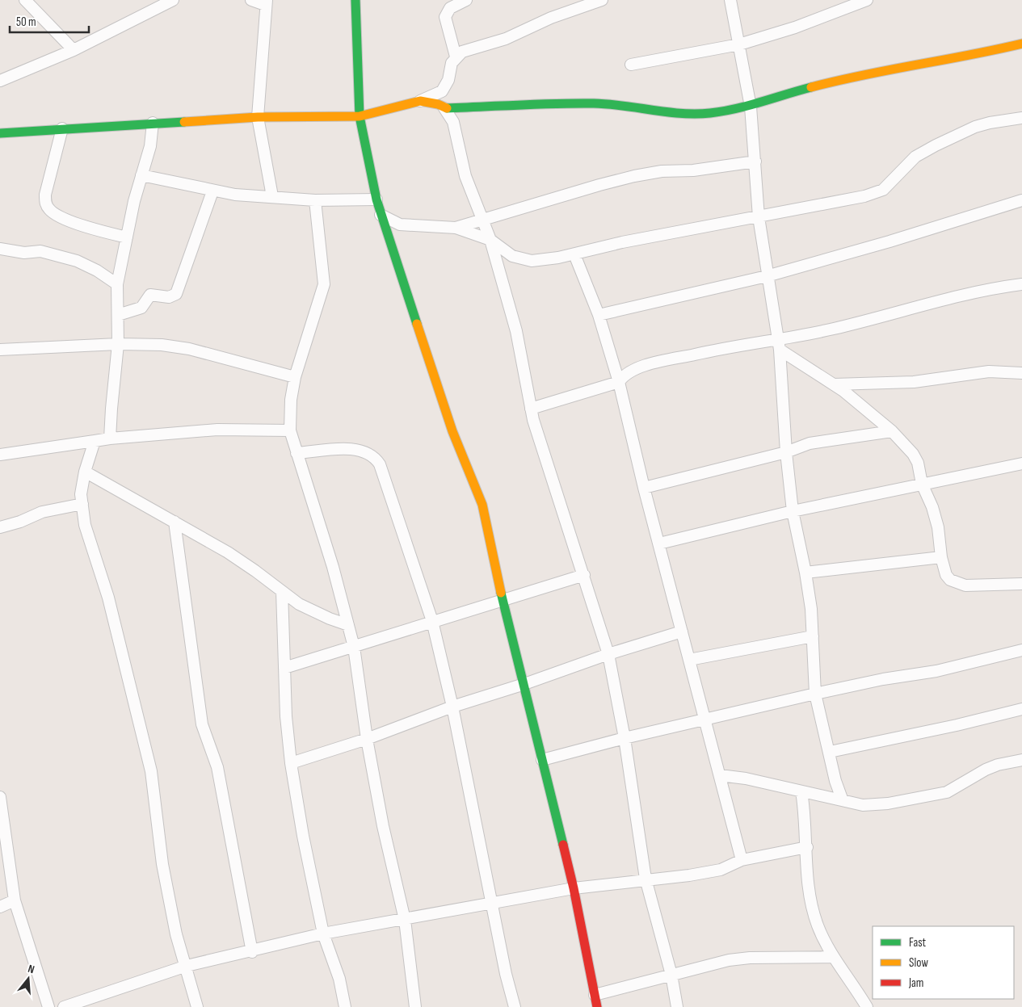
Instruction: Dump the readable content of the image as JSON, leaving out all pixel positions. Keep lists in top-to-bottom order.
{
  "legend": ["Fast", "Slow", "Jam"],
  "scale_bar": "50 m",
  "north": "top"
}
